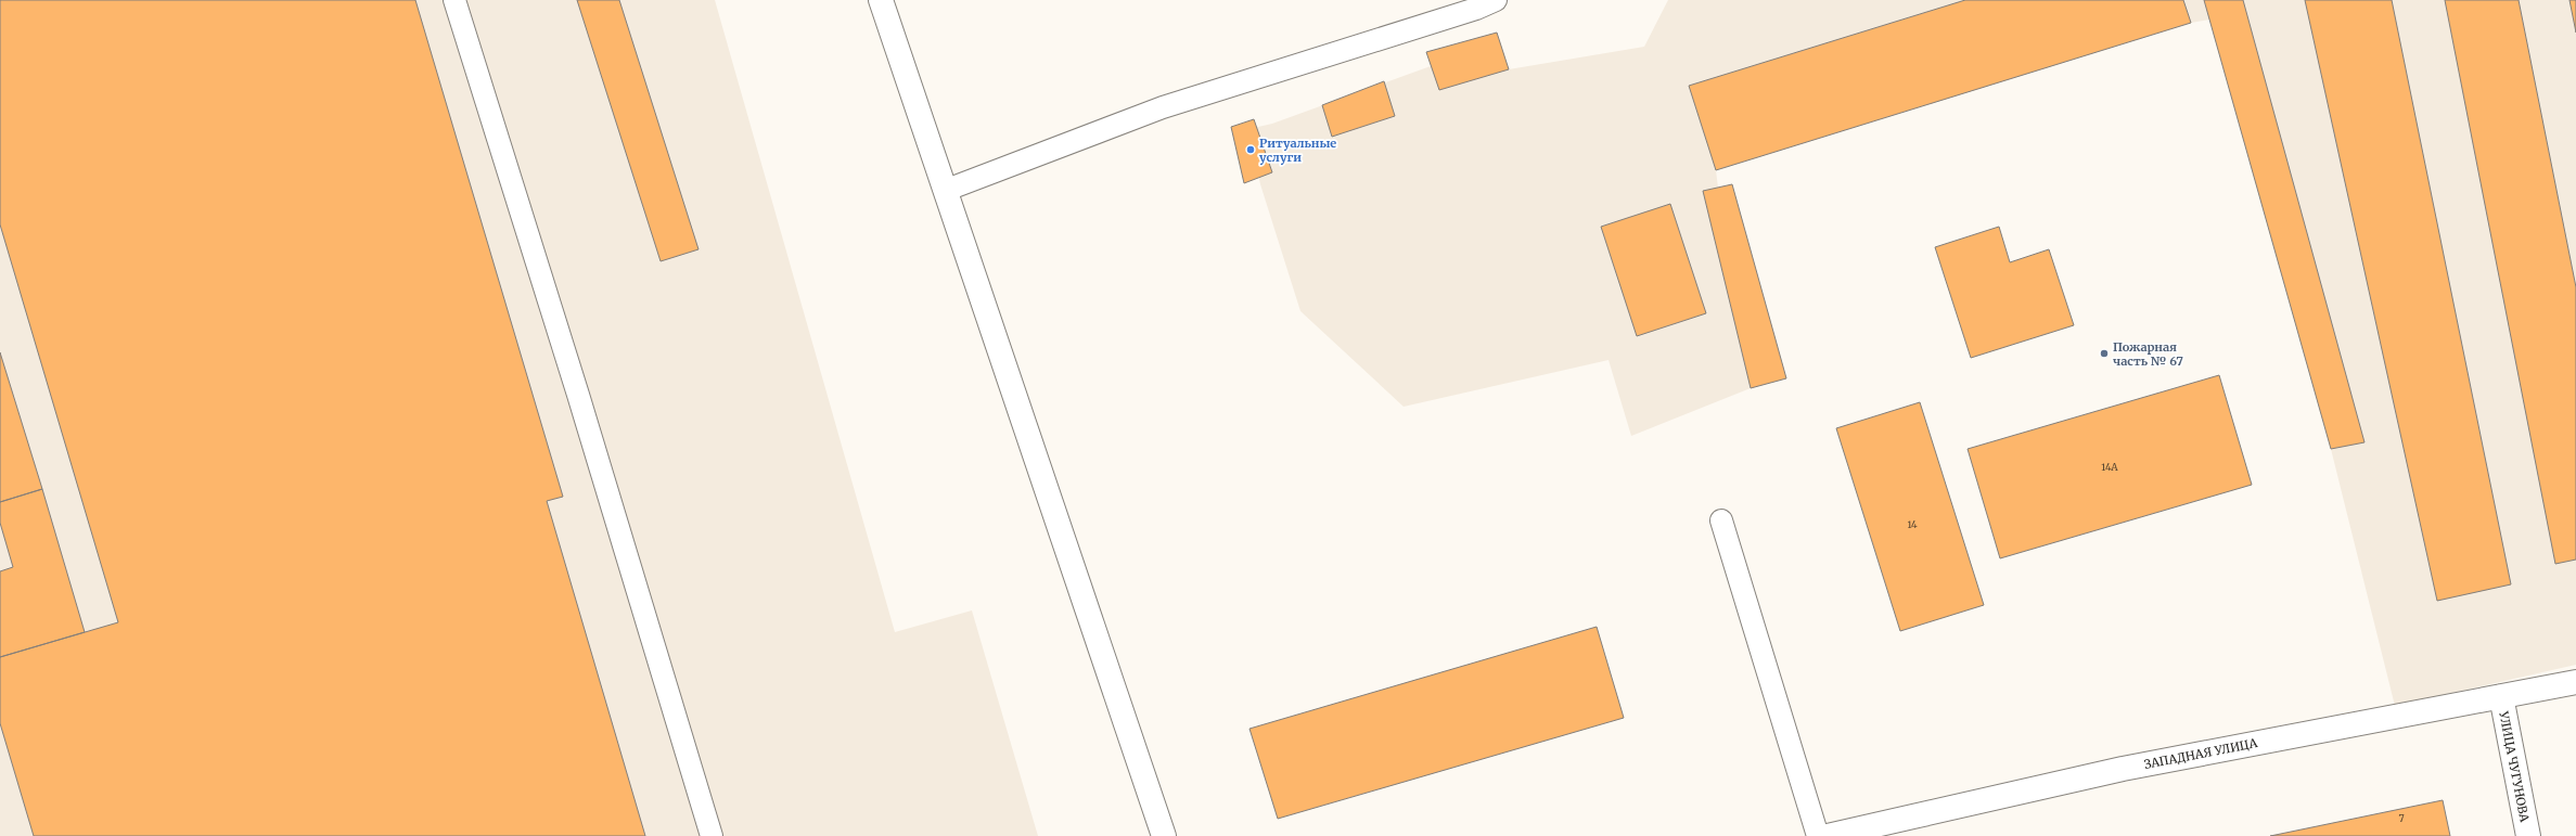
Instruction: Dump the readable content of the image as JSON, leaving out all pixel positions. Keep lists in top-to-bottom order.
{
  "streets": {
    "street": ["ЗАПАДНАЯ УЛИЦА", "УЛИЦА ЧУГУНОВА"]
  },
  "crossings": [
    ["ЗАПАДНАЯ УЛИЦА", "УЛИЦА ЧУГУНОВА"]
  ],
  "places": ["Ритуальные услуги", "Пожарная часть № 67"],
  "house_numbers": ["14А", "14", "7"]
}
